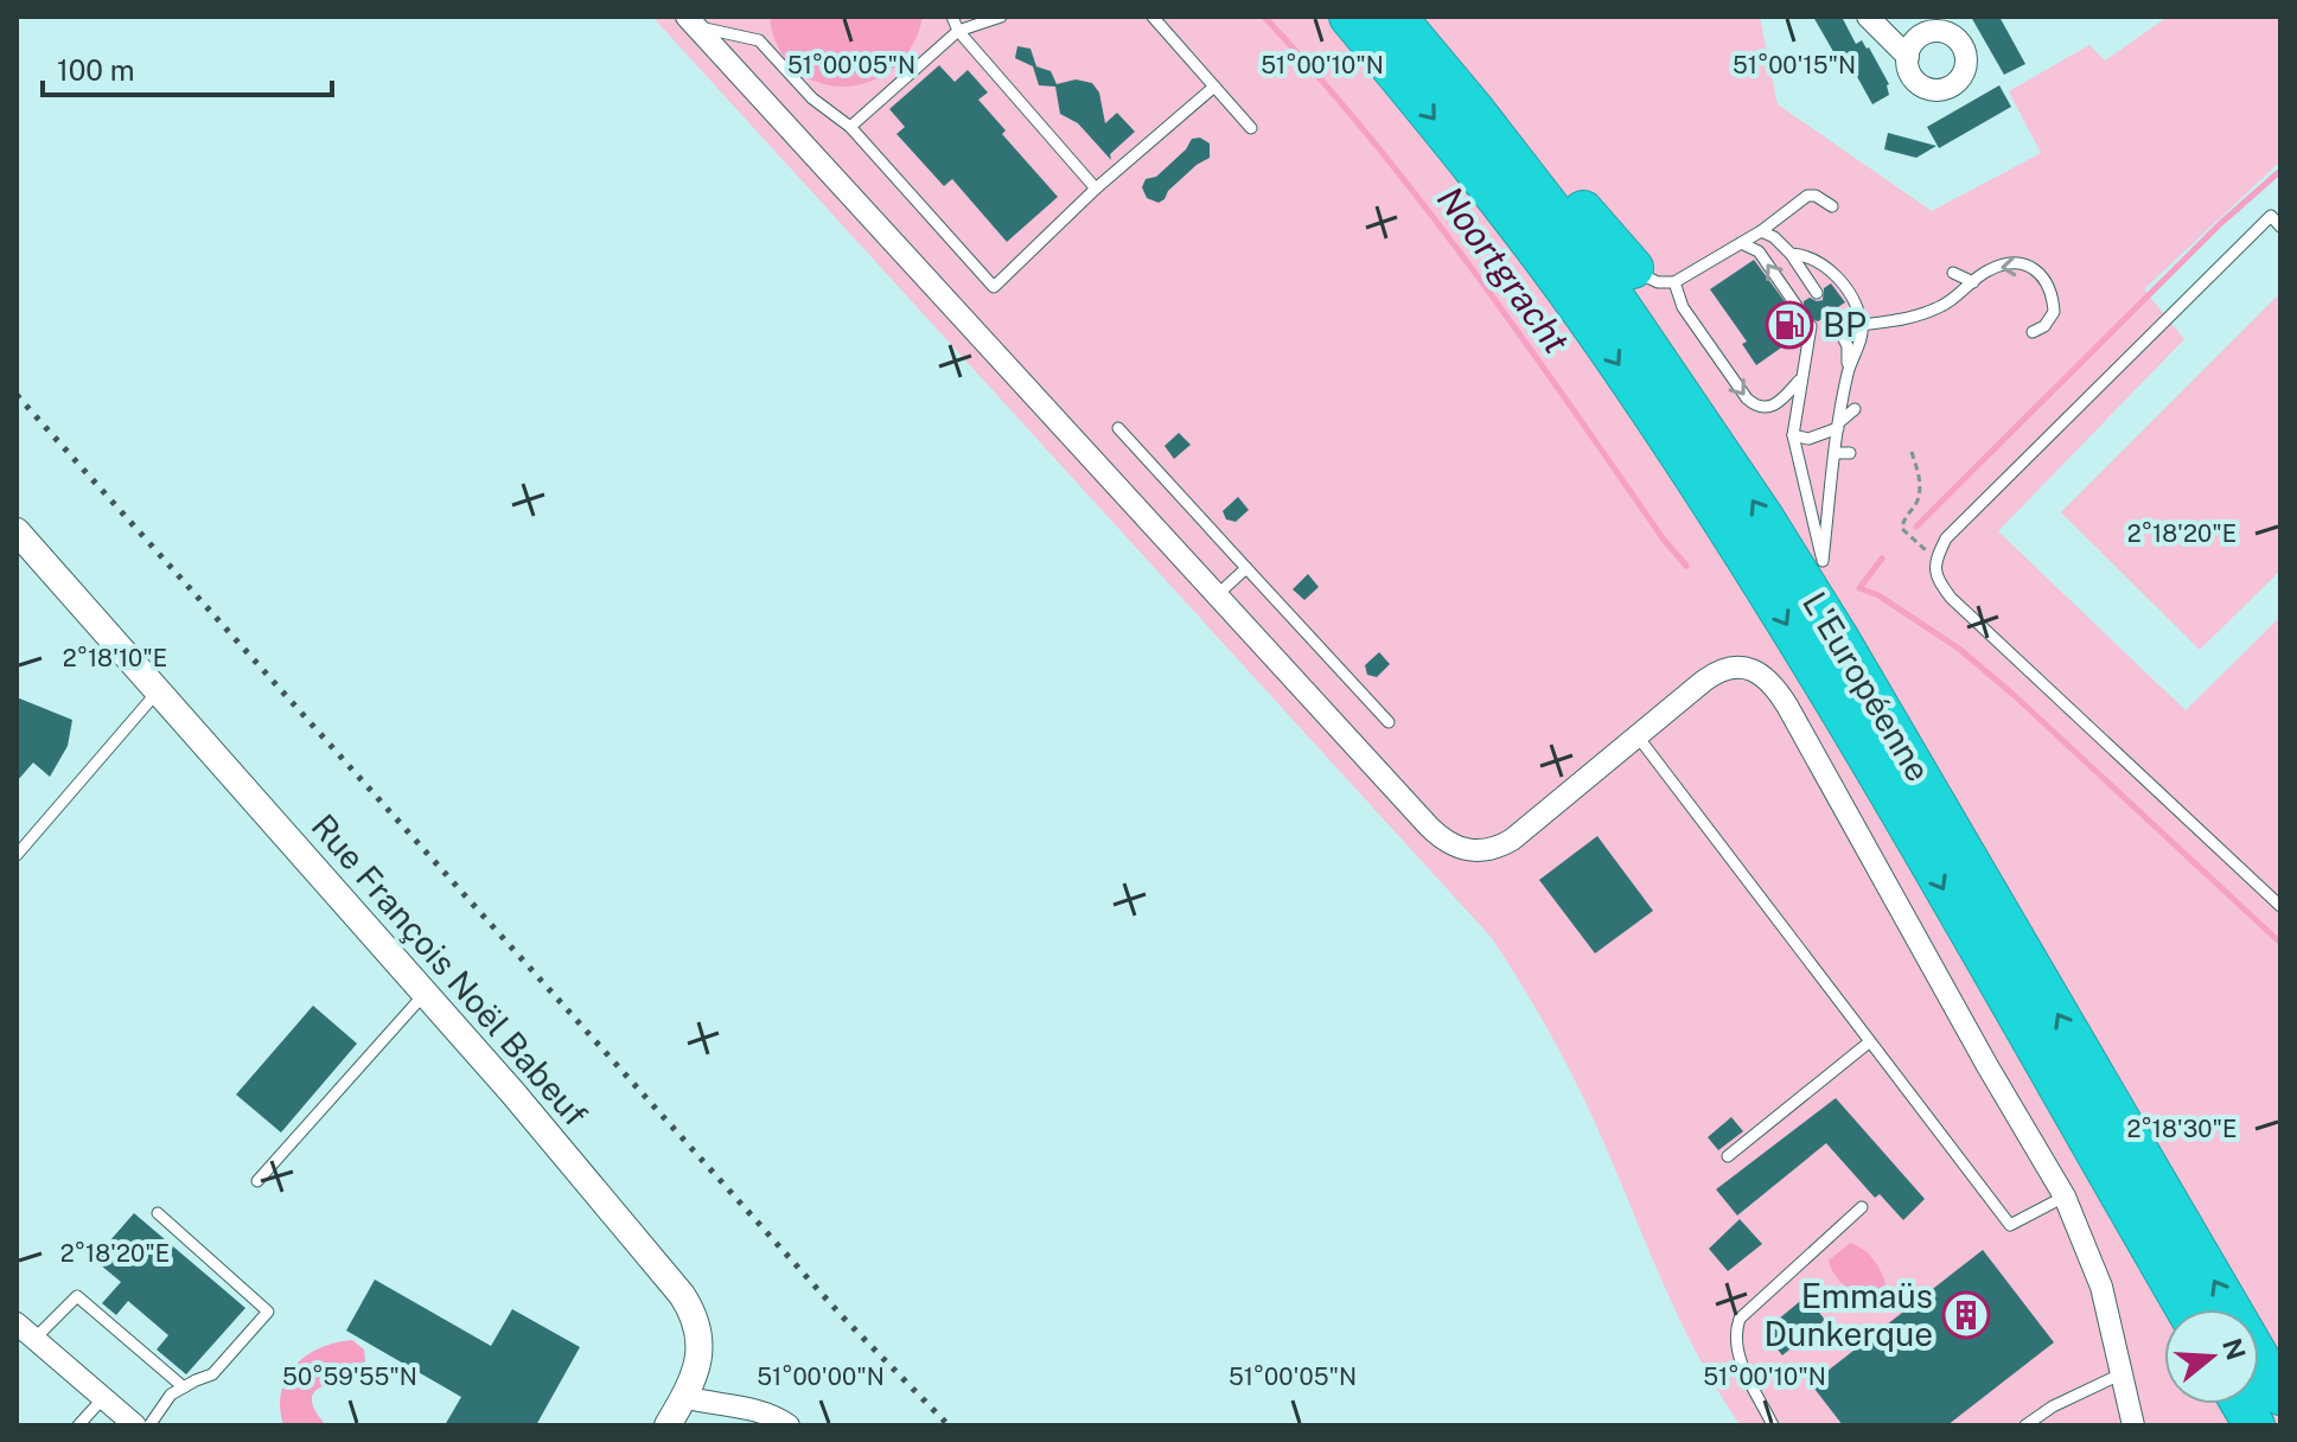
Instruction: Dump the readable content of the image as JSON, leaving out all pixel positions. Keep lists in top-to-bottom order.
{
  "streets": {
    "highway": ["L'Européenne"],
    "street": ["Rue François Noël Babeuf"]
  },
  "water": ["Noortgracht"],
  "places": {
    "fuel station": ["BP"],
    "building": ["Emmaüs Dunkerque"]
  },
  "scale_bar": "100 m",
  "north": "right",
  "coordinates": [
    "51°00'05\"N",
    "51°00'10\"N",
    "51°00'15\"N",
    "2°18'20\"E",
    "2°18'10\"E",
    "2°18'30\"E",
    "50°59'55\"N",
    "51°00'00\"N"
  ]
}
